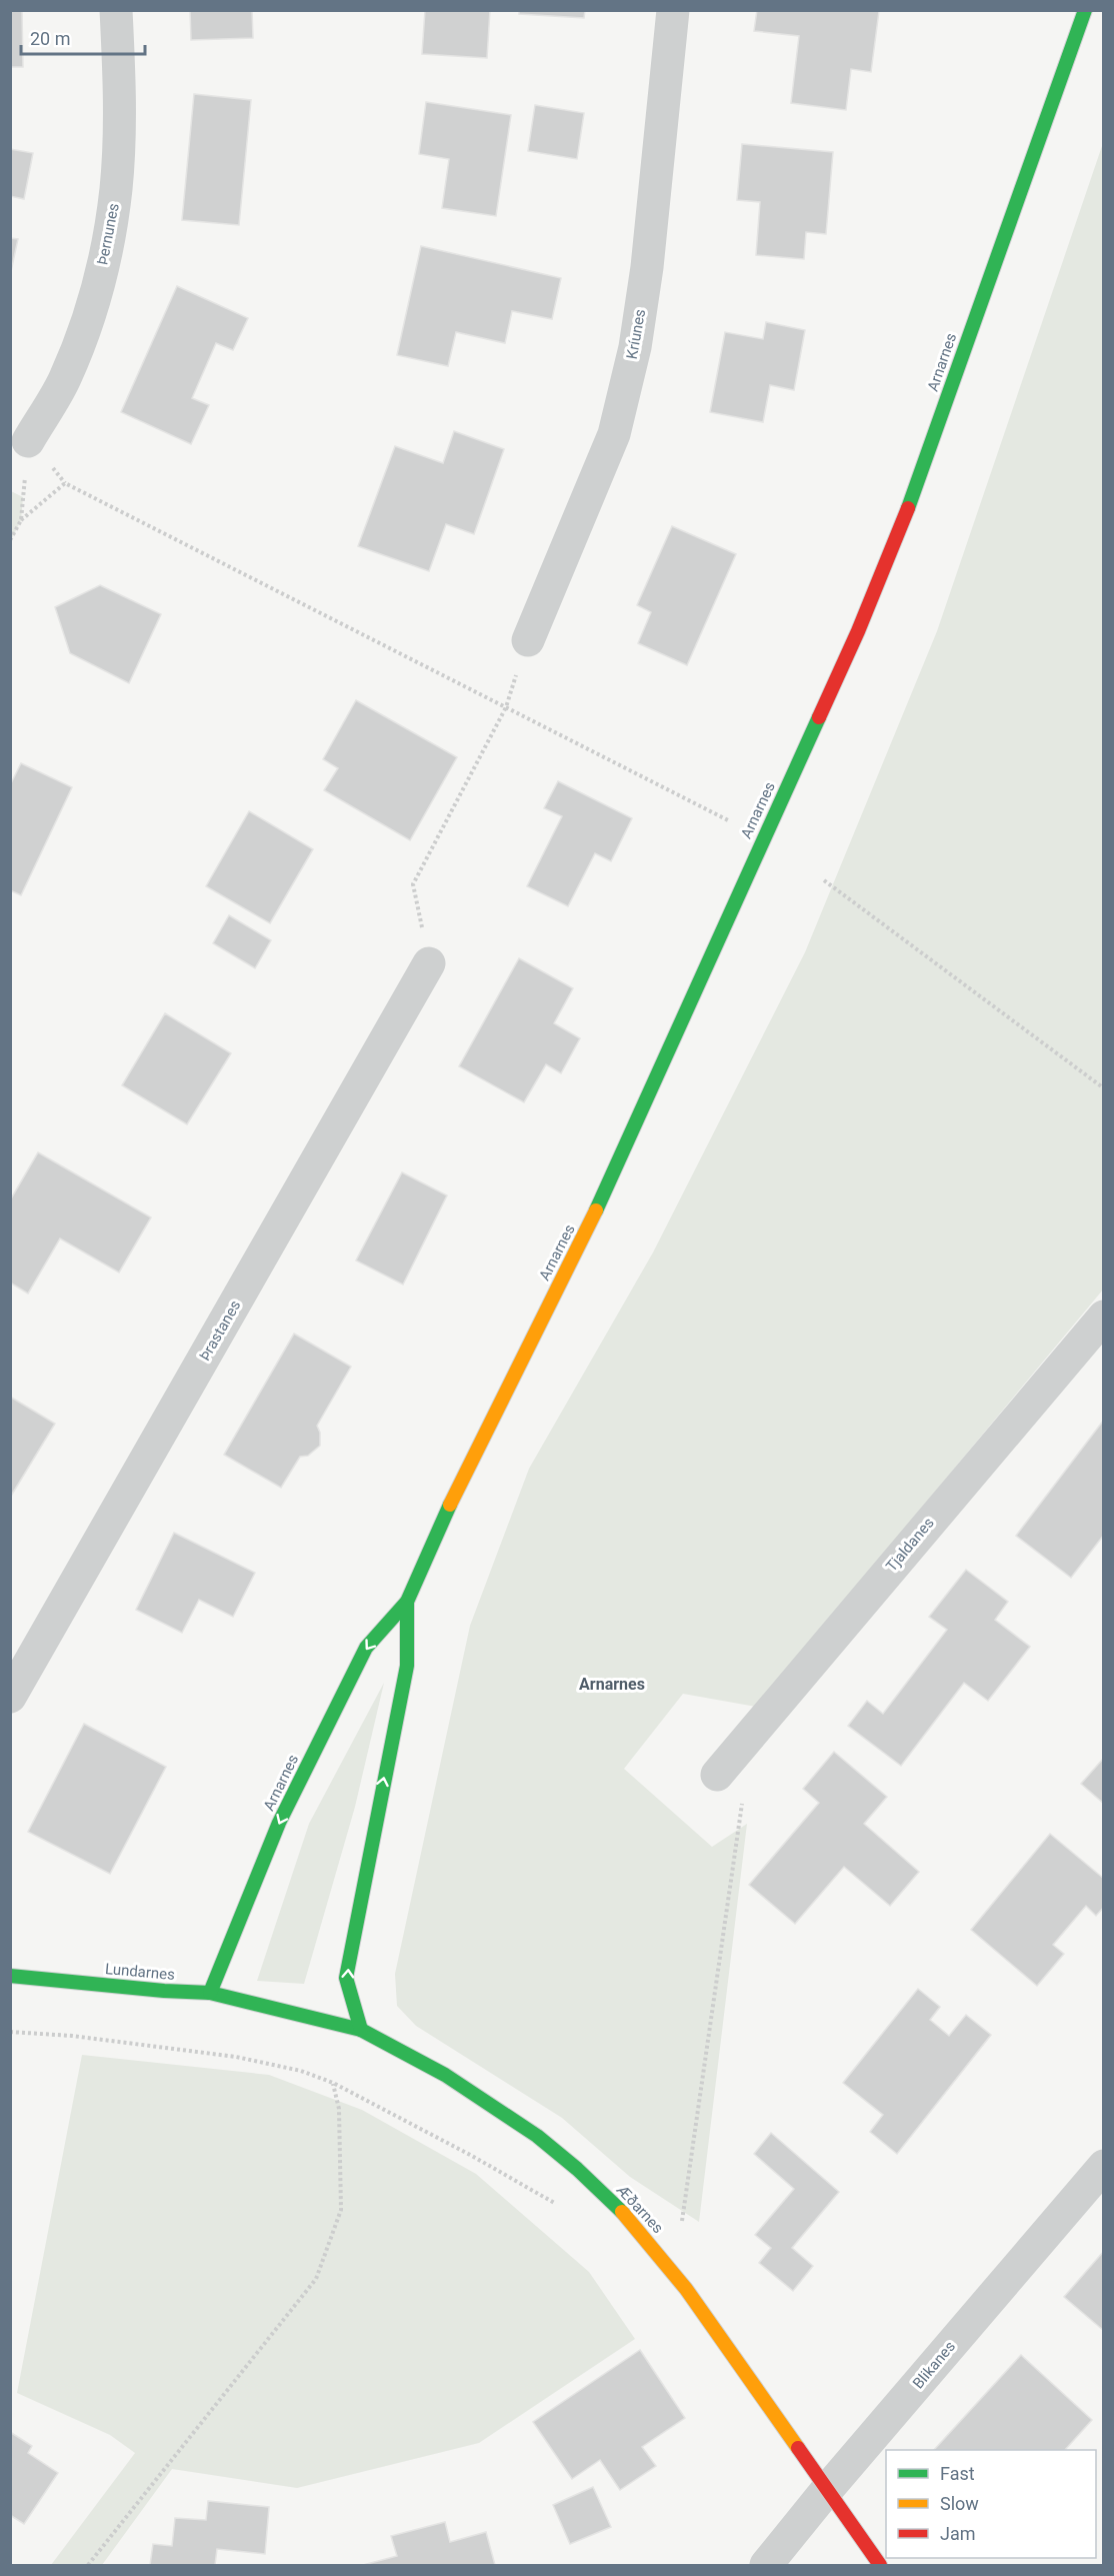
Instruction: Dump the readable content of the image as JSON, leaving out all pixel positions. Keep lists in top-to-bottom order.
{
  "streets": {
    "street": [
      "Þernunes",
      "Kríunes",
      "Arnarnes",
      "Þrastanes",
      "Tjaldanes",
      "Lundarnes",
      "Æðarnes",
      "Blikanes"
    ]
  },
  "crossings": [
    ["Arnarnes", "Lundarnes"],
    ["Arnarnes", "Æðarnes"],
    ["Lundarnes", "Æðarnes"],
    ["Æðarnes", "Blikanes"]
  ],
  "districts": ["Arnarnes"],
  "legend": ["Fast", "Slow", "Jam"],
  "scale_bar": "20 m"
}
